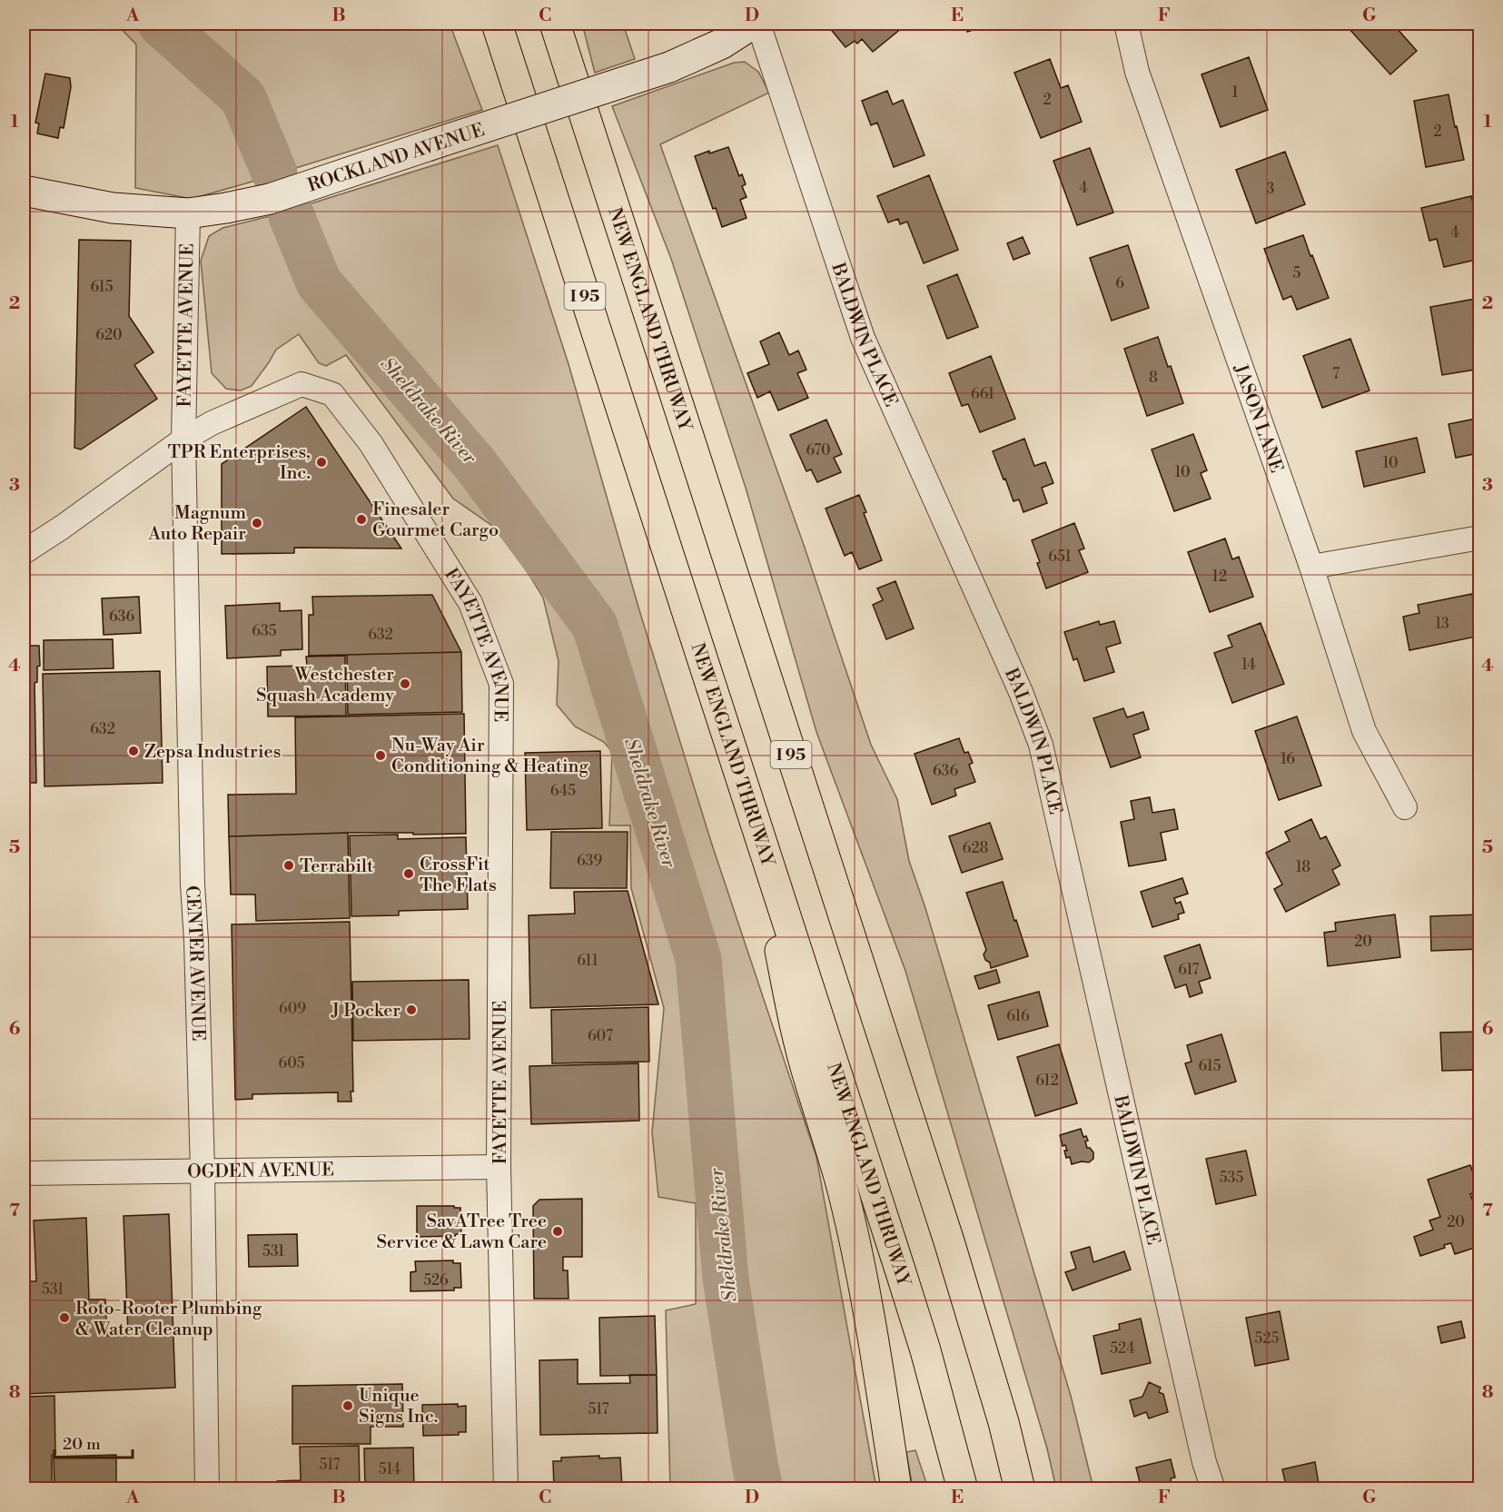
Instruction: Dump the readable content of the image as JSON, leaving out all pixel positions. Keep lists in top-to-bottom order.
{
  "streets": {
    "highway": ["I 95", "NEW ENGLAND THRUWAY"],
    "street": [
      "ROCKLAND AVENUE",
      "FAYETTE AVENUE",
      "BALDWIN PLACE",
      "JASON LANE",
      "CENTER AVENUE",
      "OGDEN AVENUE"
    ]
  },
  "crossings": [
    ["ROCKLAND AVENUE", "FAYETTE AVENUE"],
    ["FAYETTE AVENUE", "CENTER AVENUE"],
    ["FAYETTE AVENUE", "OGDEN AVENUE"],
    ["CENTER AVENUE", "OGDEN AVENUE"]
  ],
  "water": ["Sheldrake River"],
  "places": [
    "TPR Enterprises, Inc.",
    "Finesaler Gourmet Cargo",
    "Magnum Auto Repair",
    "Westchester Squash Academy",
    "Zepsa Industries",
    "Nu-Way Air Conditioning & Heating",
    "Terrabilt",
    "CrossFit The Flats",
    "J Pocker",
    "SavATree Tree Service & Lawn Care",
    "Roto-Rooter Plumbing & Water Cleanup",
    "Unique Signs Inc."
  ],
  "house_numbers": [
    "1",
    "2",
    "2",
    "4",
    "3",
    "4",
    "5",
    "6",
    "615",
    "620",
    "7",
    "8",
    "661",
    "670",
    "10",
    "10",
    "651",
    "12",
    "636",
    "13",
    "635",
    "632",
    "14",
    "632",
    "16",
    "636",
    "645",
    "628",
    "639",
    "18",
    "20",
    "611",
    "617",
    "609",
    "616",
    "607",
    "605",
    "615",
    "612",
    "535",
    "20",
    "531",
    "526",
    "531",
    "525",
    "524",
    "517",
    "517",
    "514"
  ],
  "scale_bar": "20 m",
  "grid": {
    "columns": [
      "A",
      "B",
      "C",
      "D",
      "E",
      "F",
      "G"
    ],
    "rows": [
      "1",
      "2",
      "3",
      "4",
      "5",
      "6",
      "7",
      "8"
    ]
  }
}
